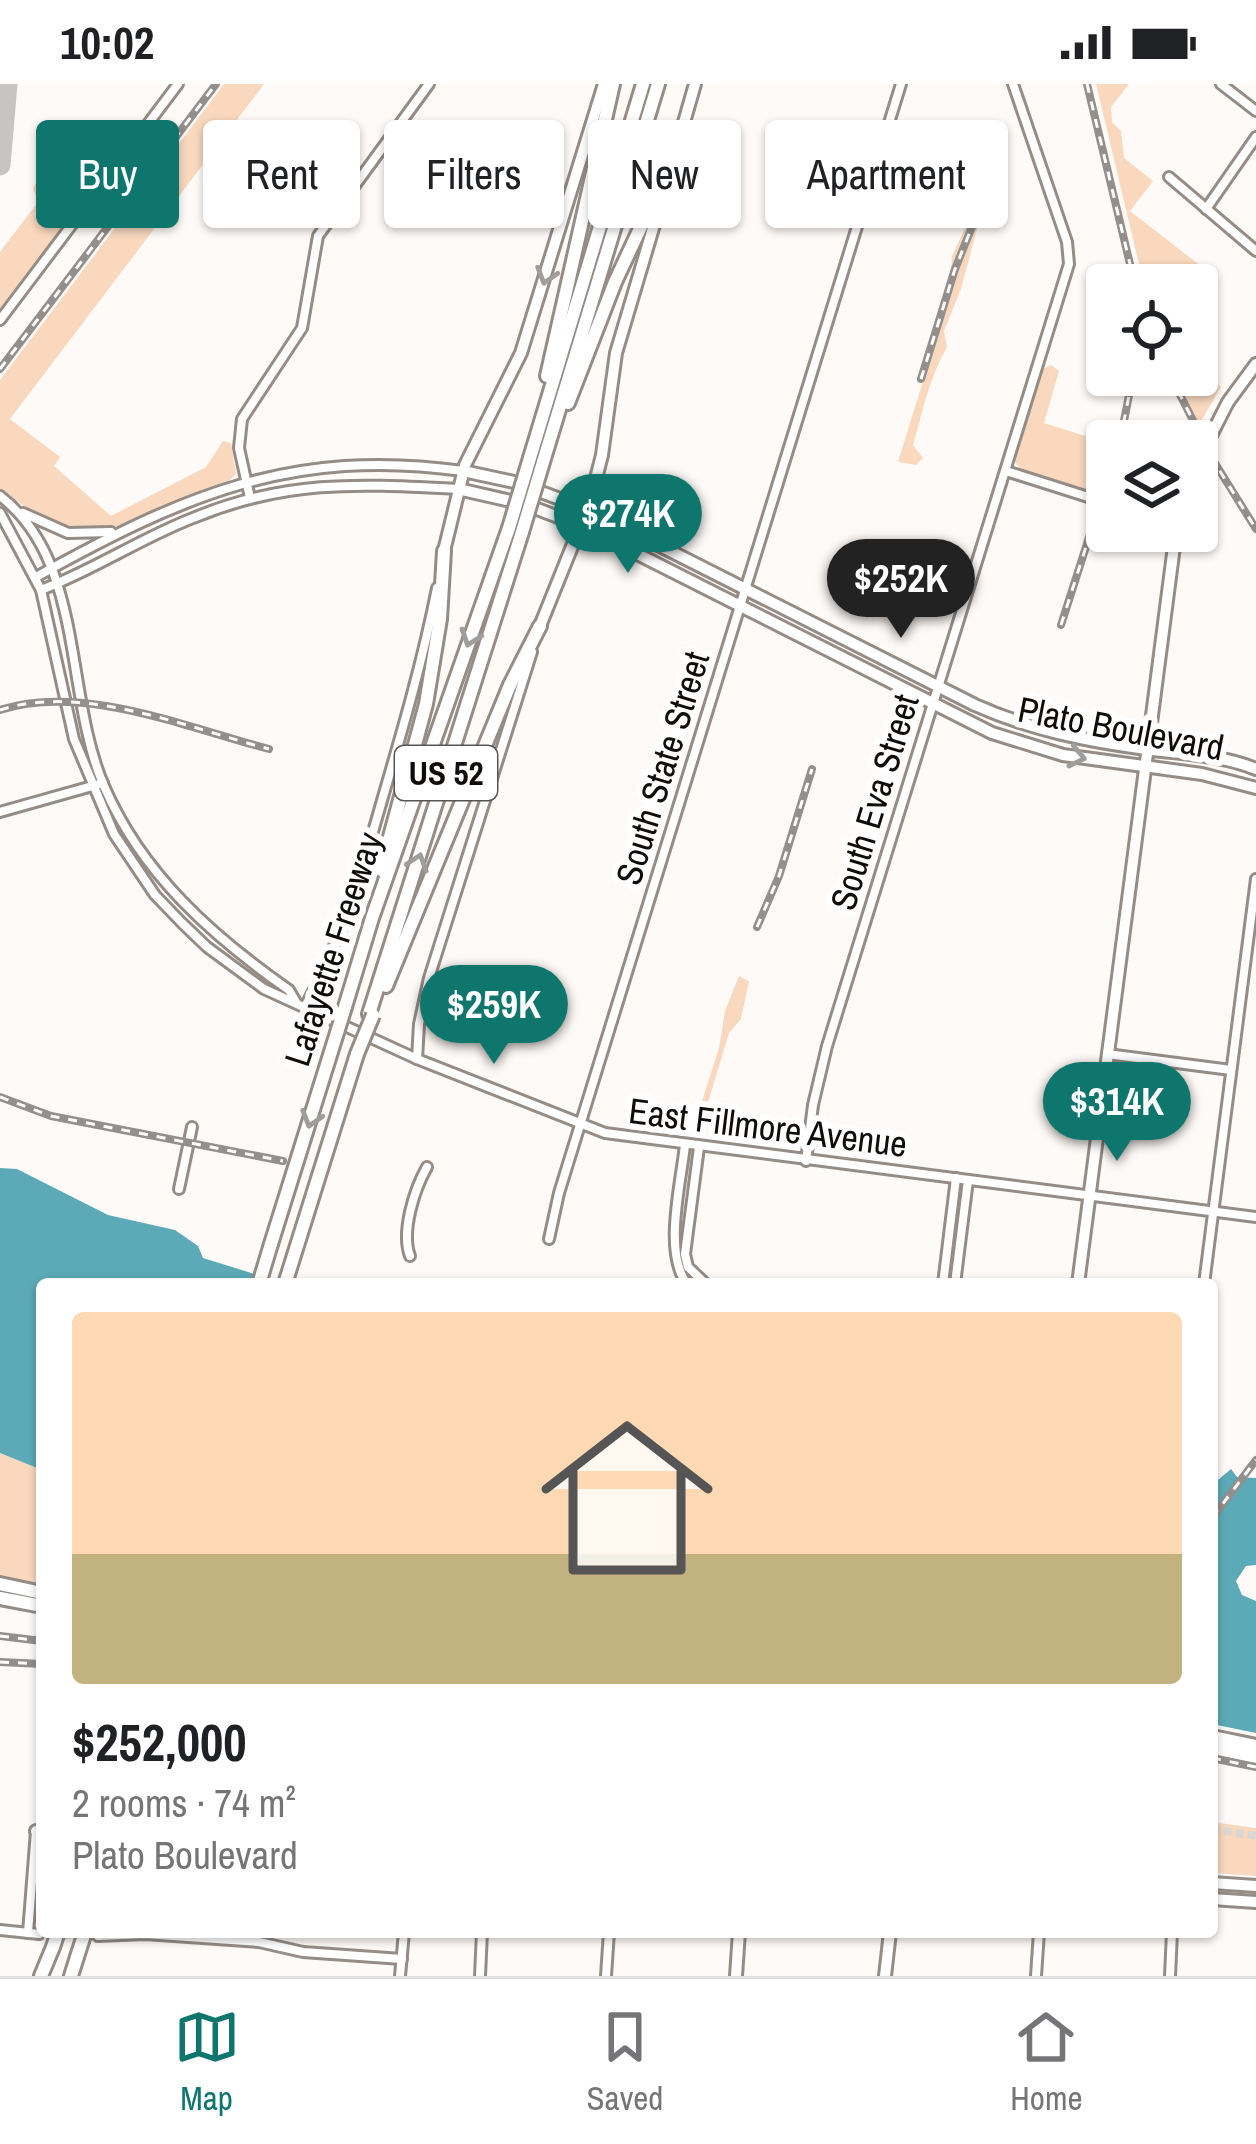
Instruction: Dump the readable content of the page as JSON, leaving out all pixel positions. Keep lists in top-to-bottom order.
{
  "streets": {
    "highway": ["US 52", "Lafayette Freeway"],
    "main road": ["Plato Boulevard"],
    "street": ["South State Street", "South Eva Street", "East Fillmore Avenue"]
  },
  "crossings": [
    ["Plato Boulevard", "South State Street"],
    ["Plato Boulevard", "South Eva Street"],
    ["Plato Boulevard", "East Fillmore Avenue"],
    ["South State Street", "East Fillmore Avenue"],
    ["South Eva Street", "East Fillmore Avenue"]
  ],
  "page": {
    "status": "10:02",
    "chip": [
      "Buy",
      "Rent",
      "Filters",
      "New",
      "Apartment"
    ],
    "price": [
      "$274K",
      "$252K",
      "$259K",
      "$314K"
    ],
    "list": [
      {
        "name": "$252,000",
        "note": "2 rooms · 74 m² · Plato Boulevard"
      }
    ],
    "tabs": ["Map", "Saved", "Home"]
  }
}
